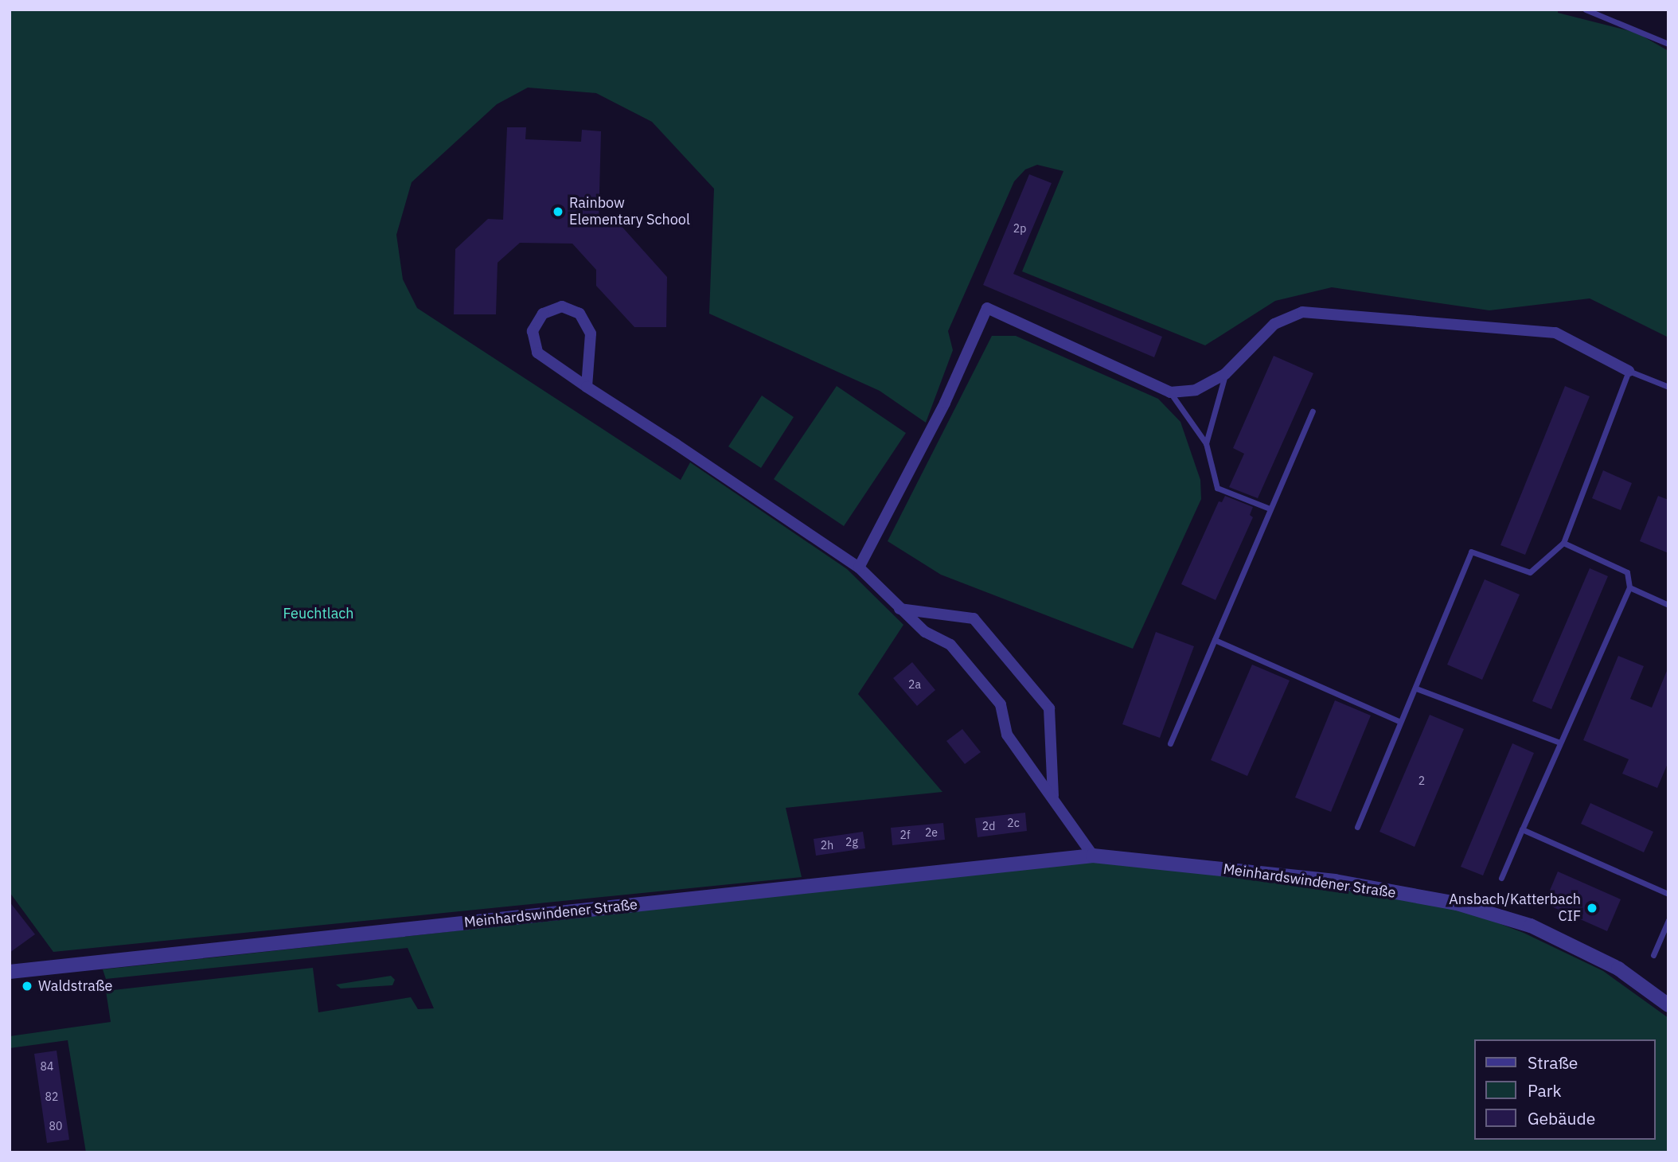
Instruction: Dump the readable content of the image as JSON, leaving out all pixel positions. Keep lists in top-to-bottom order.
{
  "streets": {
    "street": ["Meinhardswindener Straße"]
  },
  "parks": ["Feuchtlach"],
  "places": ["Rainbow Elementary School", "Ansbach/Katterbach CIF", "Waldstraße"],
  "house_numbers": [
    "2p",
    "2a",
    "2",
    "2c",
    "2d",
    "2e",
    "2f",
    "2g",
    "2h",
    "84",
    "82",
    "80"
  ],
  "legend": ["Straße", "Park", "Gebäude"]
}
